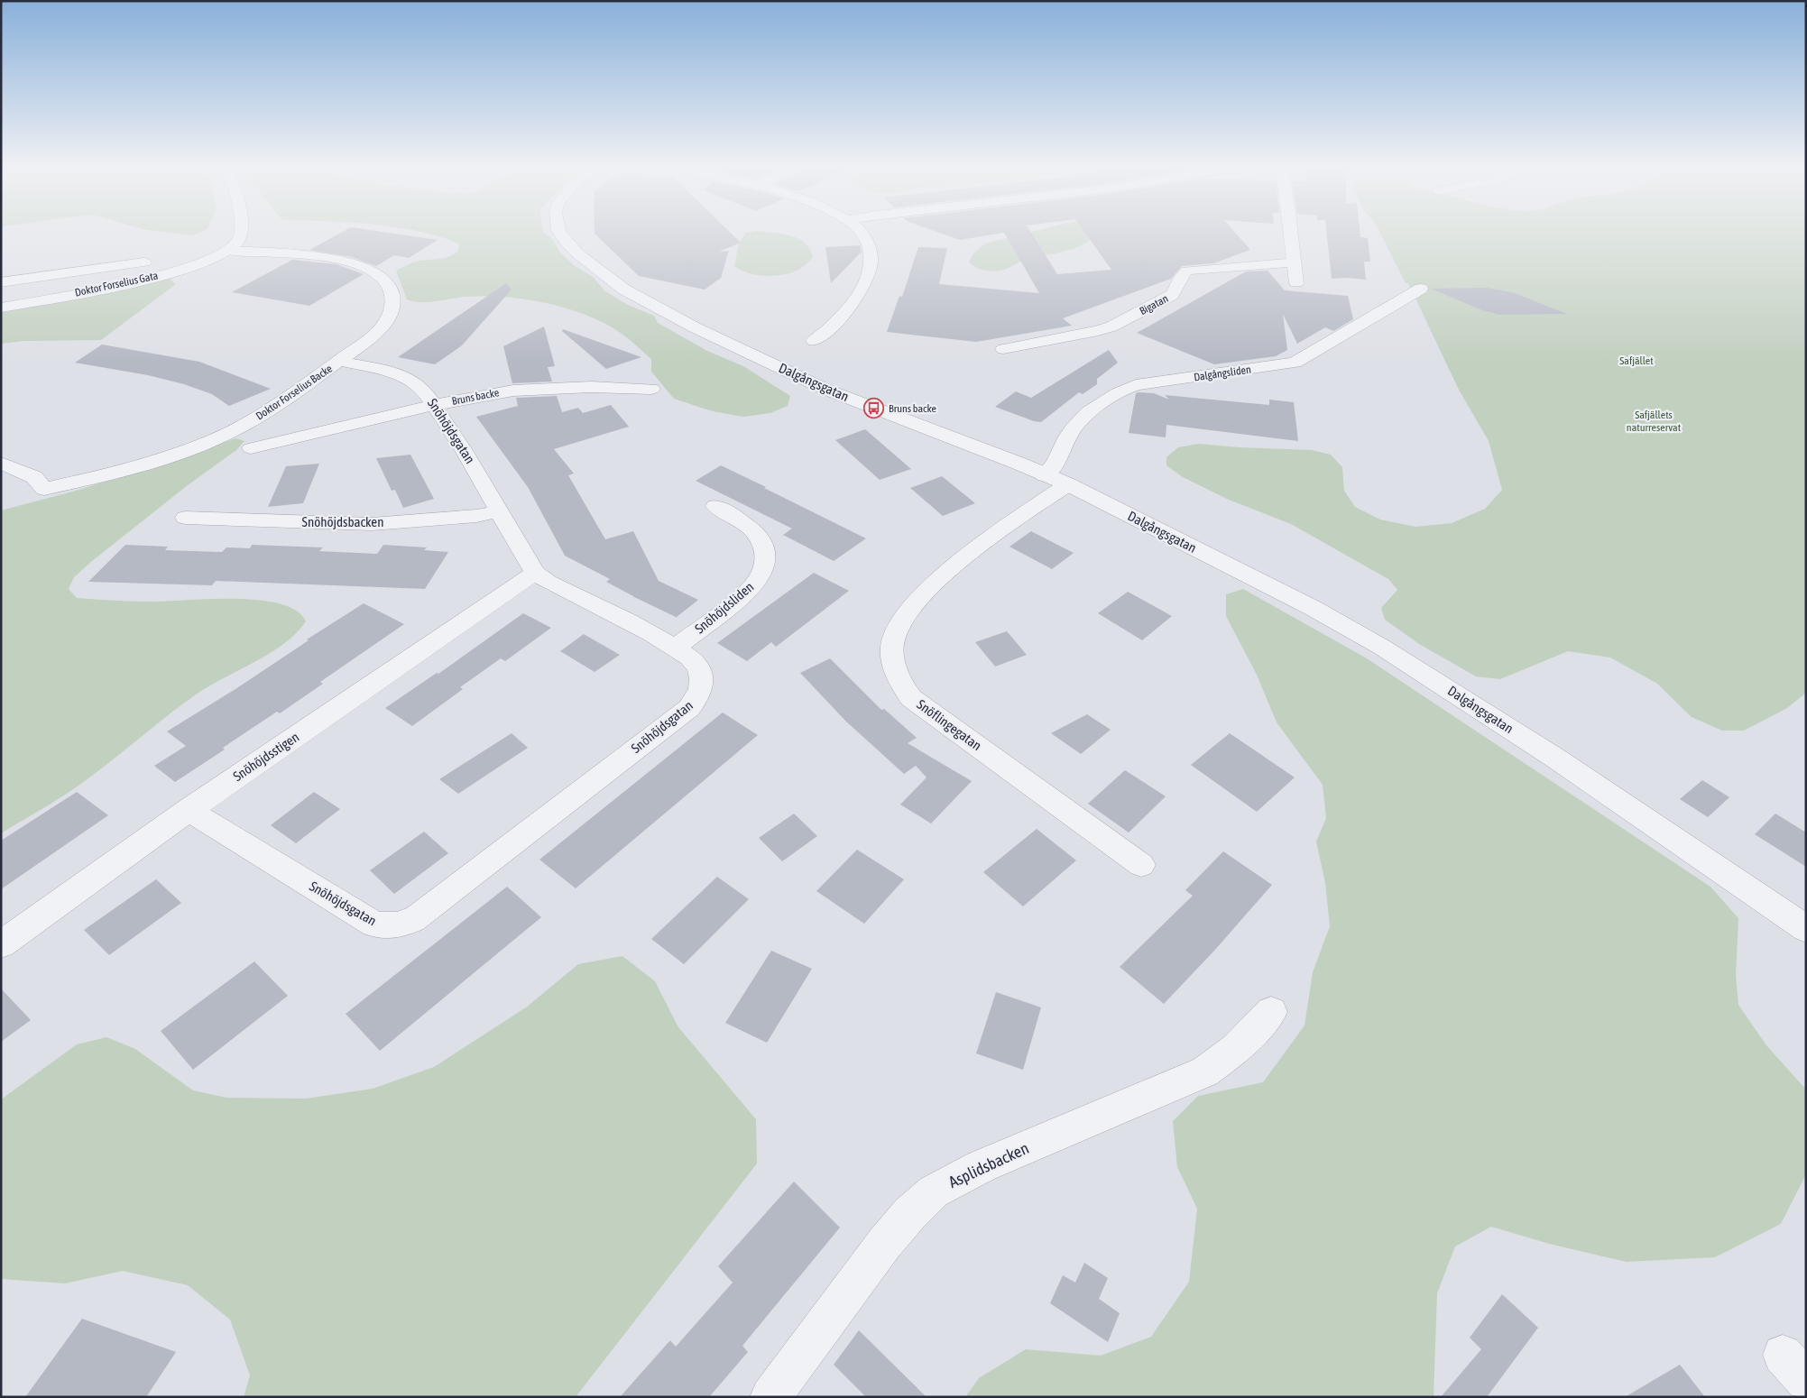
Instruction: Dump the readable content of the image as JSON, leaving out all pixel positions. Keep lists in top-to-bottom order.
{
  "streets": {
    "street": [
      "Doktor Forselius Gata",
      "Bigatan",
      "Dalgångsliden",
      "Dalgångsgatan",
      "Doktor Forselius Backe",
      "Bruns backe",
      "Snöhöjdsgatan",
      "Snöhöjdsbacken",
      "Snöhöjdsliden",
      "Snöflingegatan",
      "Snöhöjdsstigen",
      "Asplidsbacken"
    ]
  },
  "crossings": [
    ["Doktor Forselius Gata", "Doktor Forselius Backe"],
    ["Dalgångsliden", "Dalgångsgatan"],
    ["Dalgångsgatan", "Snöflingegatan"],
    ["Doktor Forselius Backe", "Snöhöjdsgatan"],
    ["Bruns backe", "Snöhöjdsgatan"],
    ["Snöhöjdsgatan", "Snöhöjdsbacken"],
    ["Snöhöjdsgatan", "Snöhöjdsliden"],
    ["Snöhöjdsgatan", "Snöhöjdsstigen"]
  ],
  "parks": ["Safjället", "Safjällets naturreservat"],
  "places": {
    "bus stop": ["Bruns backe"]
  }
}
